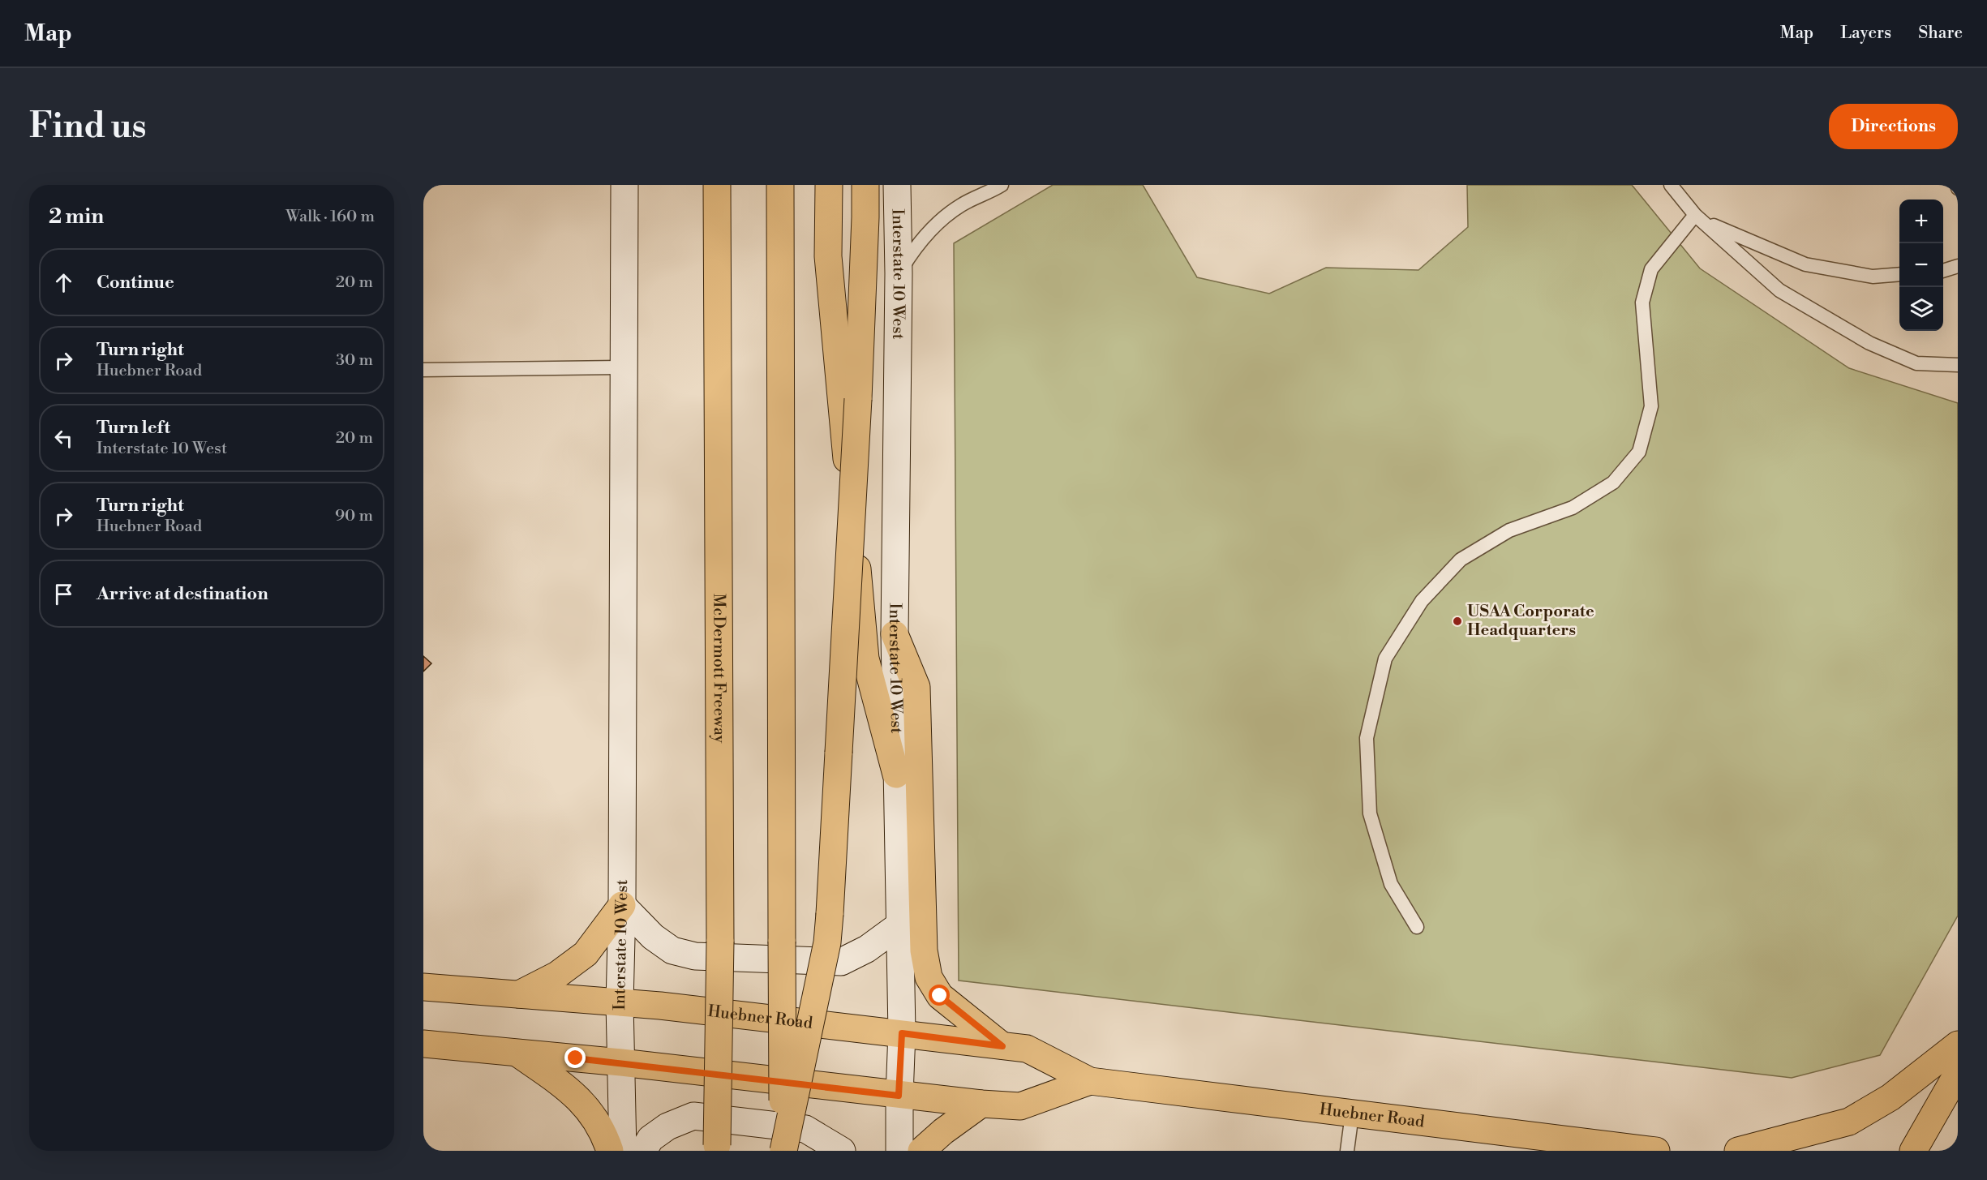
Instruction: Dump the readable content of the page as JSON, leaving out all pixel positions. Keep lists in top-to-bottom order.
{
  "streets": {
    "main road": ["Interstate 10 West", "McDermott Freeway", "Huebner Road"]
  },
  "crossings": [
    ["Interstate 10 West", "Huebner Road"]
  ],
  "places": ["USAA Corporate Headquarters"],
  "page": {
    "header": "Map",
    "nav": ["Map", "Layers", "Share"],
    "buttons": "Directions",
    "title": "Find us",
    "heading": ["2 min", "Walk · 160 m"],
    "map_buttons": ["+", "−"],
    "list": [
      ["Continue", "20 m"],
      ["Turn right", "Huebner Road", "30 m"],
      ["Turn left", "Interstate 10 West", "20 m"],
      ["Turn right", "Huebner Road", "90 m"],
      "Arrive at destination"
    ]
  }
}
